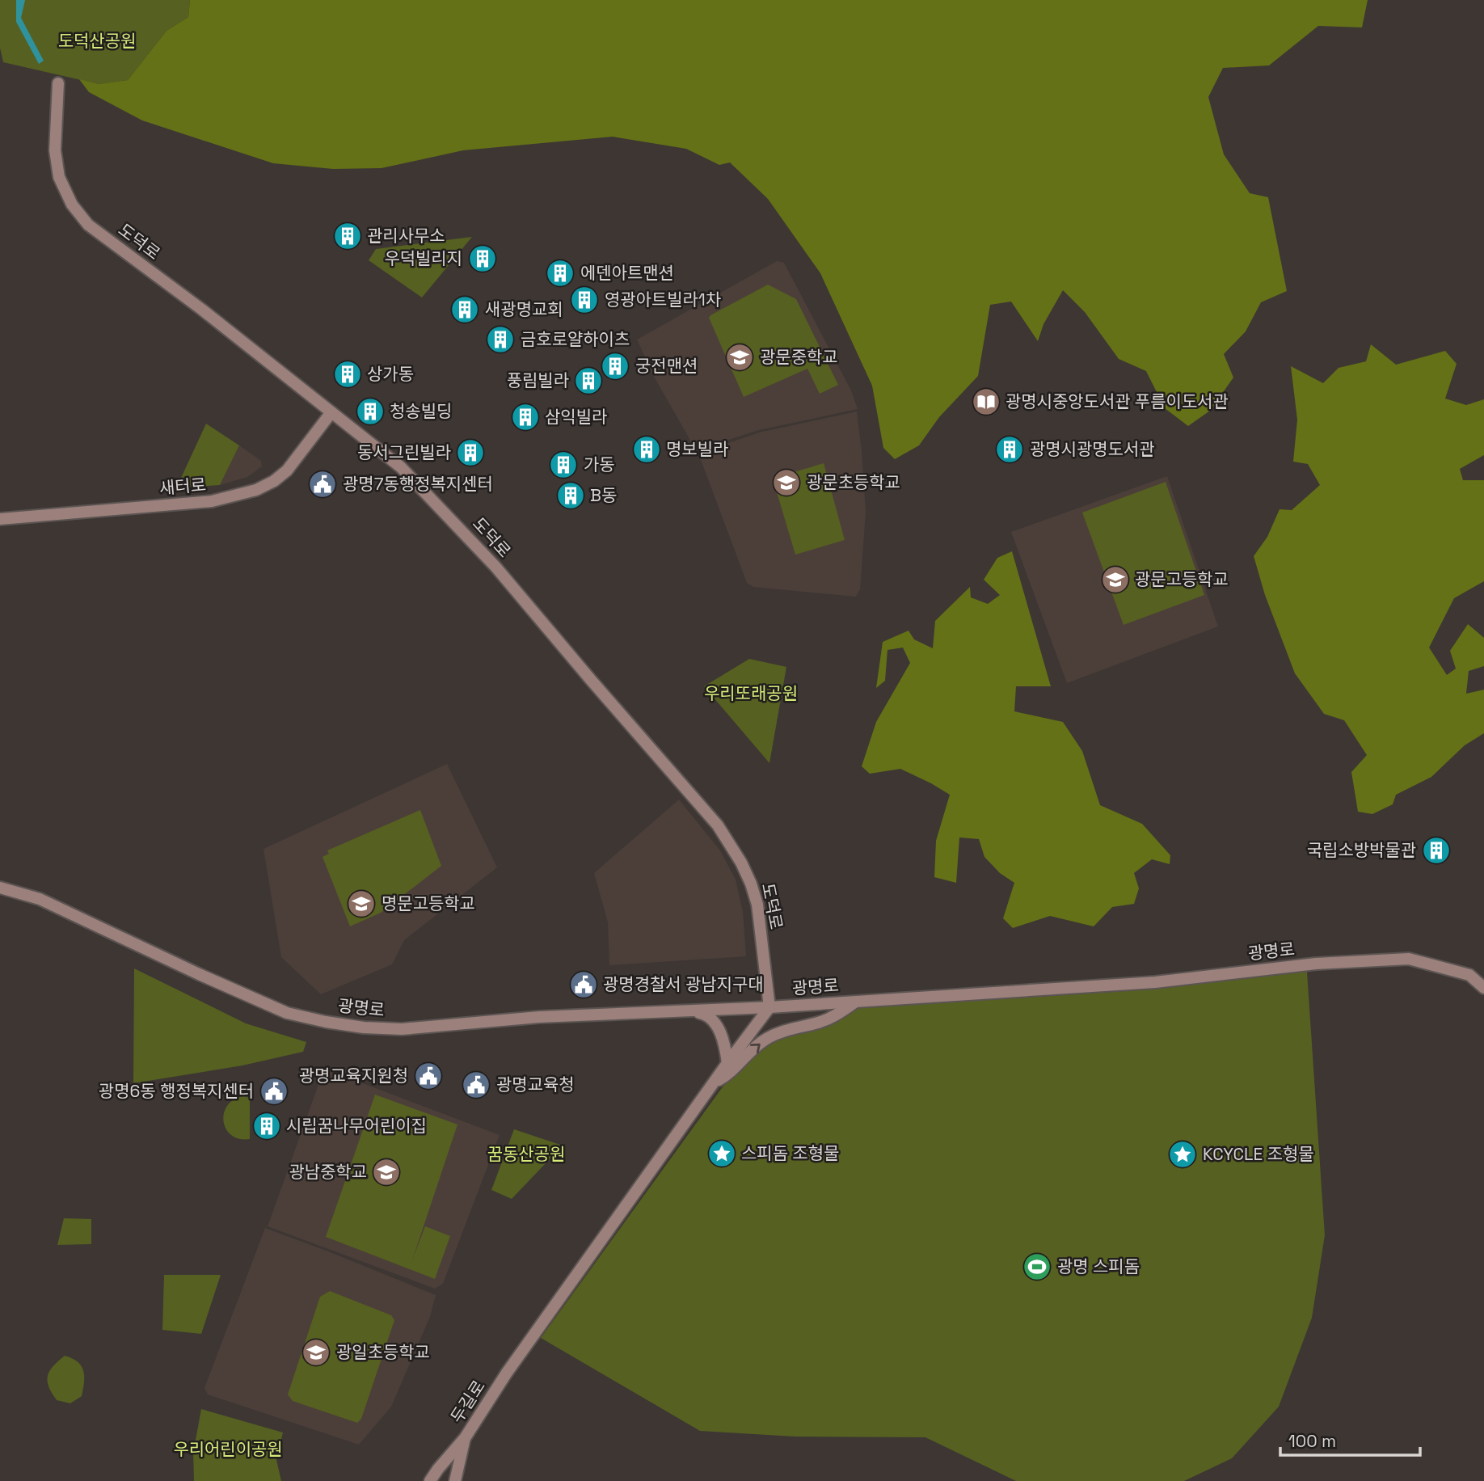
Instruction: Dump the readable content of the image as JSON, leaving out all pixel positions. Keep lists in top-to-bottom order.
{
  "streets": {
    "street": [
      "도덕로",
      "새터로",
      "광명로",
      "두길로"
    ]
  },
  "crossings": [
    ["도덕로", "새터로"],
    ["도덕로", "광명로"]
  ],
  "parks": [
    "도덕산공원",
    "우리또래공원",
    "꿈동산공원",
    "우리어린이공원"
  ],
  "places": {
    "building": [
      "관리사무소",
      "우덕빌리지",
      "에덴아트맨션",
      "영광아트빌라1차",
      "새광명교회",
      "금호로얄하이츠",
      "궁전맨션",
      "상가동",
      "풍림빌라",
      "청송빌딩",
      "삼익빌라",
      "명보빌라",
      "광명시광명도서관",
      "동서그린빌라",
      "가동",
      "B동",
      "국립소방박물관",
      "시립꿈나무어린이집"
    ],
    "school or university": [
      "광문중학교",
      "광문초등학교",
      "광문고등학교",
      "명문고등학교",
      "광남중학교",
      "광일초등학교"
    ],
    "library": ["광명시중앙도서관 푸름이도서관"],
    "public building": [
      "광명7동행정복지센터",
      "광명경찰서 광남지구대",
      "광명교육지원청",
      "광명교육청",
      "광명6동 행정복지센터"
    ],
    "place": ["스피돔 조형물", "KCYCLE 조형물"],
    "sports": ["광명 스피돔"]
  },
  "scale_bar": "100 m"
}
